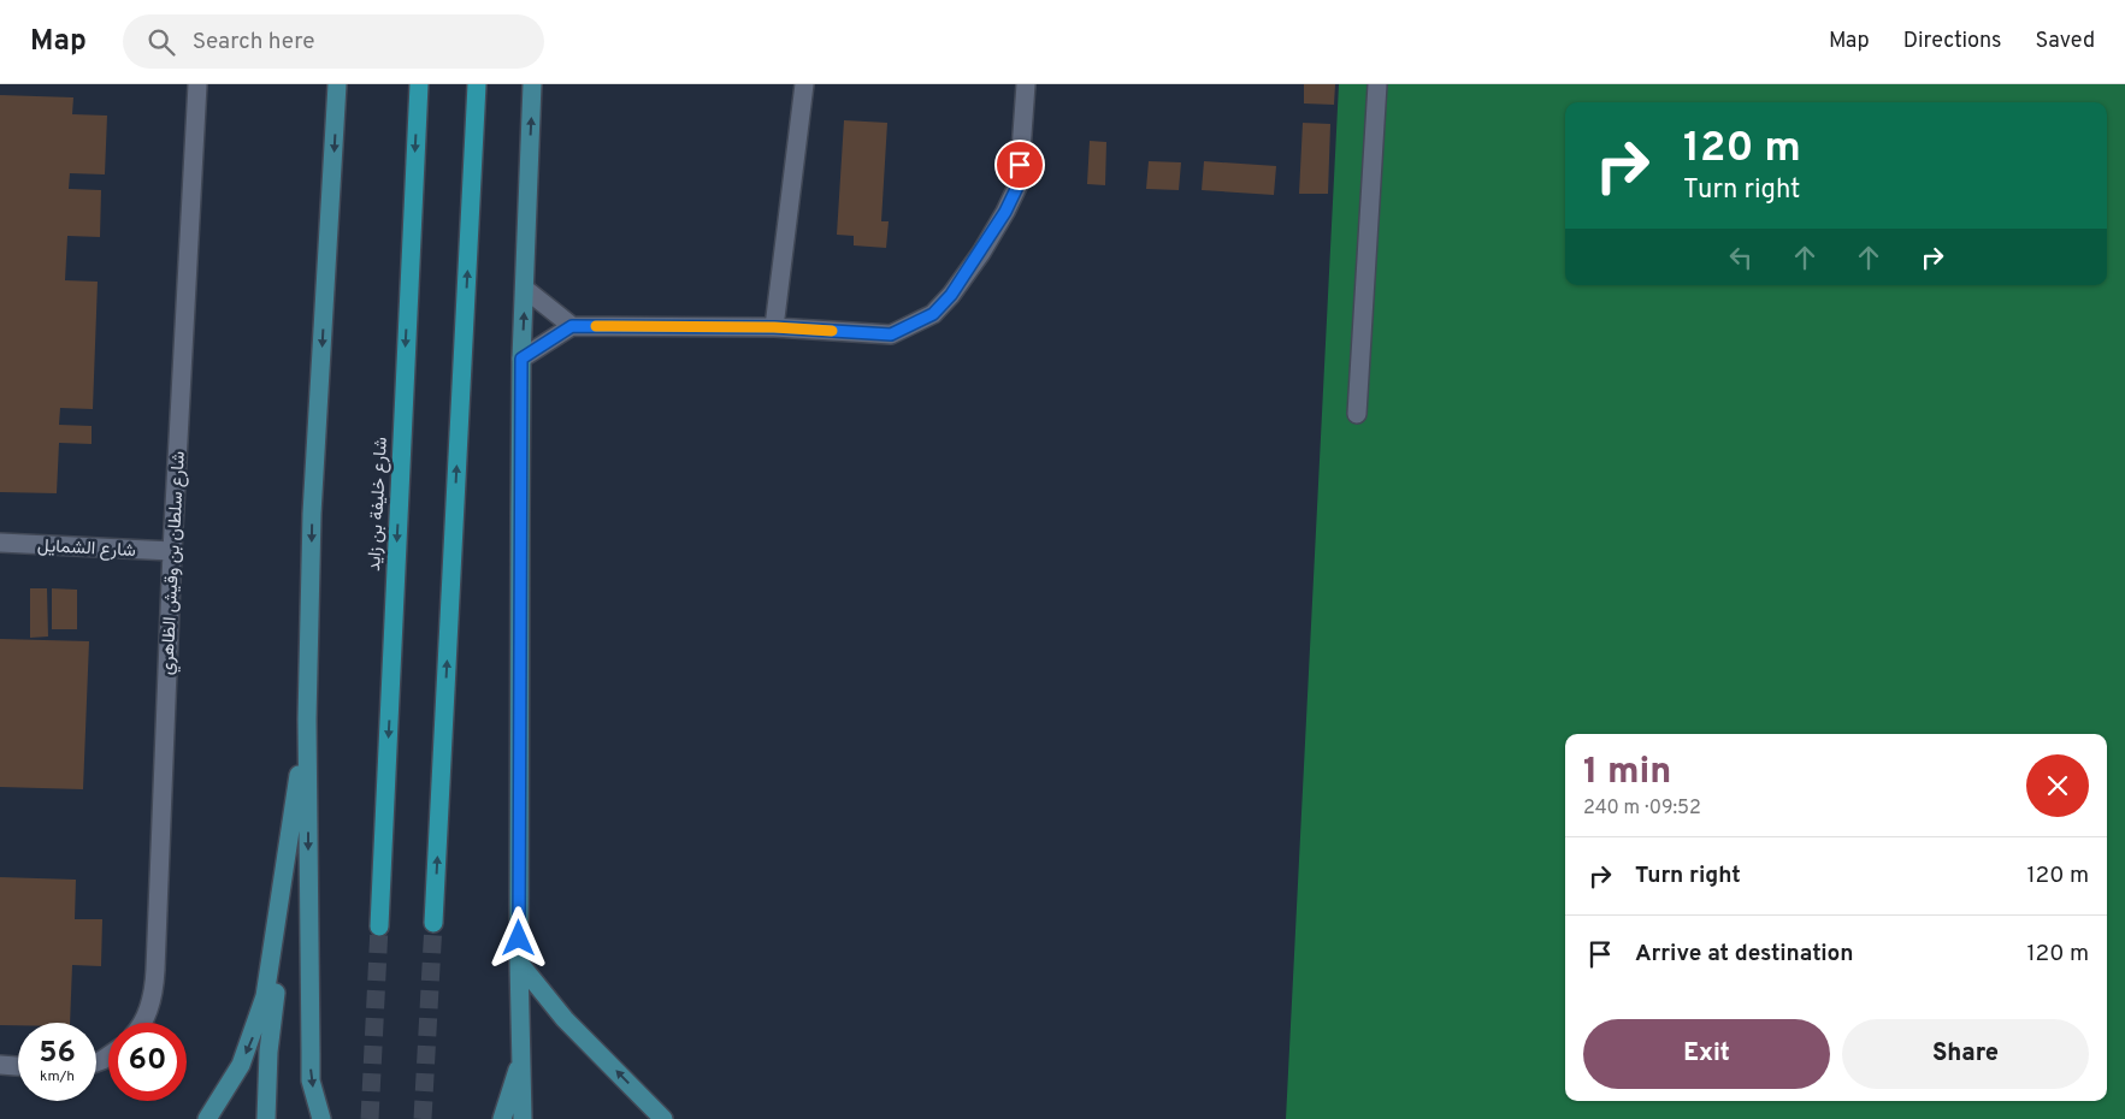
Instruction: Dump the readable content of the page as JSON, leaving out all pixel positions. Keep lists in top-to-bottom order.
{
  "streets": {
    "highway": ["شارع خليفة بن زايد"],
    "street": ["شارع الشمايل", "شارع سلطان بن وقيش الظاهري"]
  },
  "crossings": [
    ["شارع الشمايل", "شارع سلطان بن وقيش الظاهري"]
  ],
  "page": {
    "header": "Map",
    "search": "Search here",
    "nav": ["Map", "Directions", "Saved"],
    "turn": ["120 m", "Turn right"],
    "heading": ["1 min", "240 m · 09:52"],
    "list": [
      {
        "name": "Turn right",
        "value": "120 m"
      },
      {
        "name": "Arrive at destination",
        "value": "120 m"
      }
    ],
    "buttons": ["Exit", "Share"],
    "speed": "56 km/h",
    "limit": "60"
  }
}
